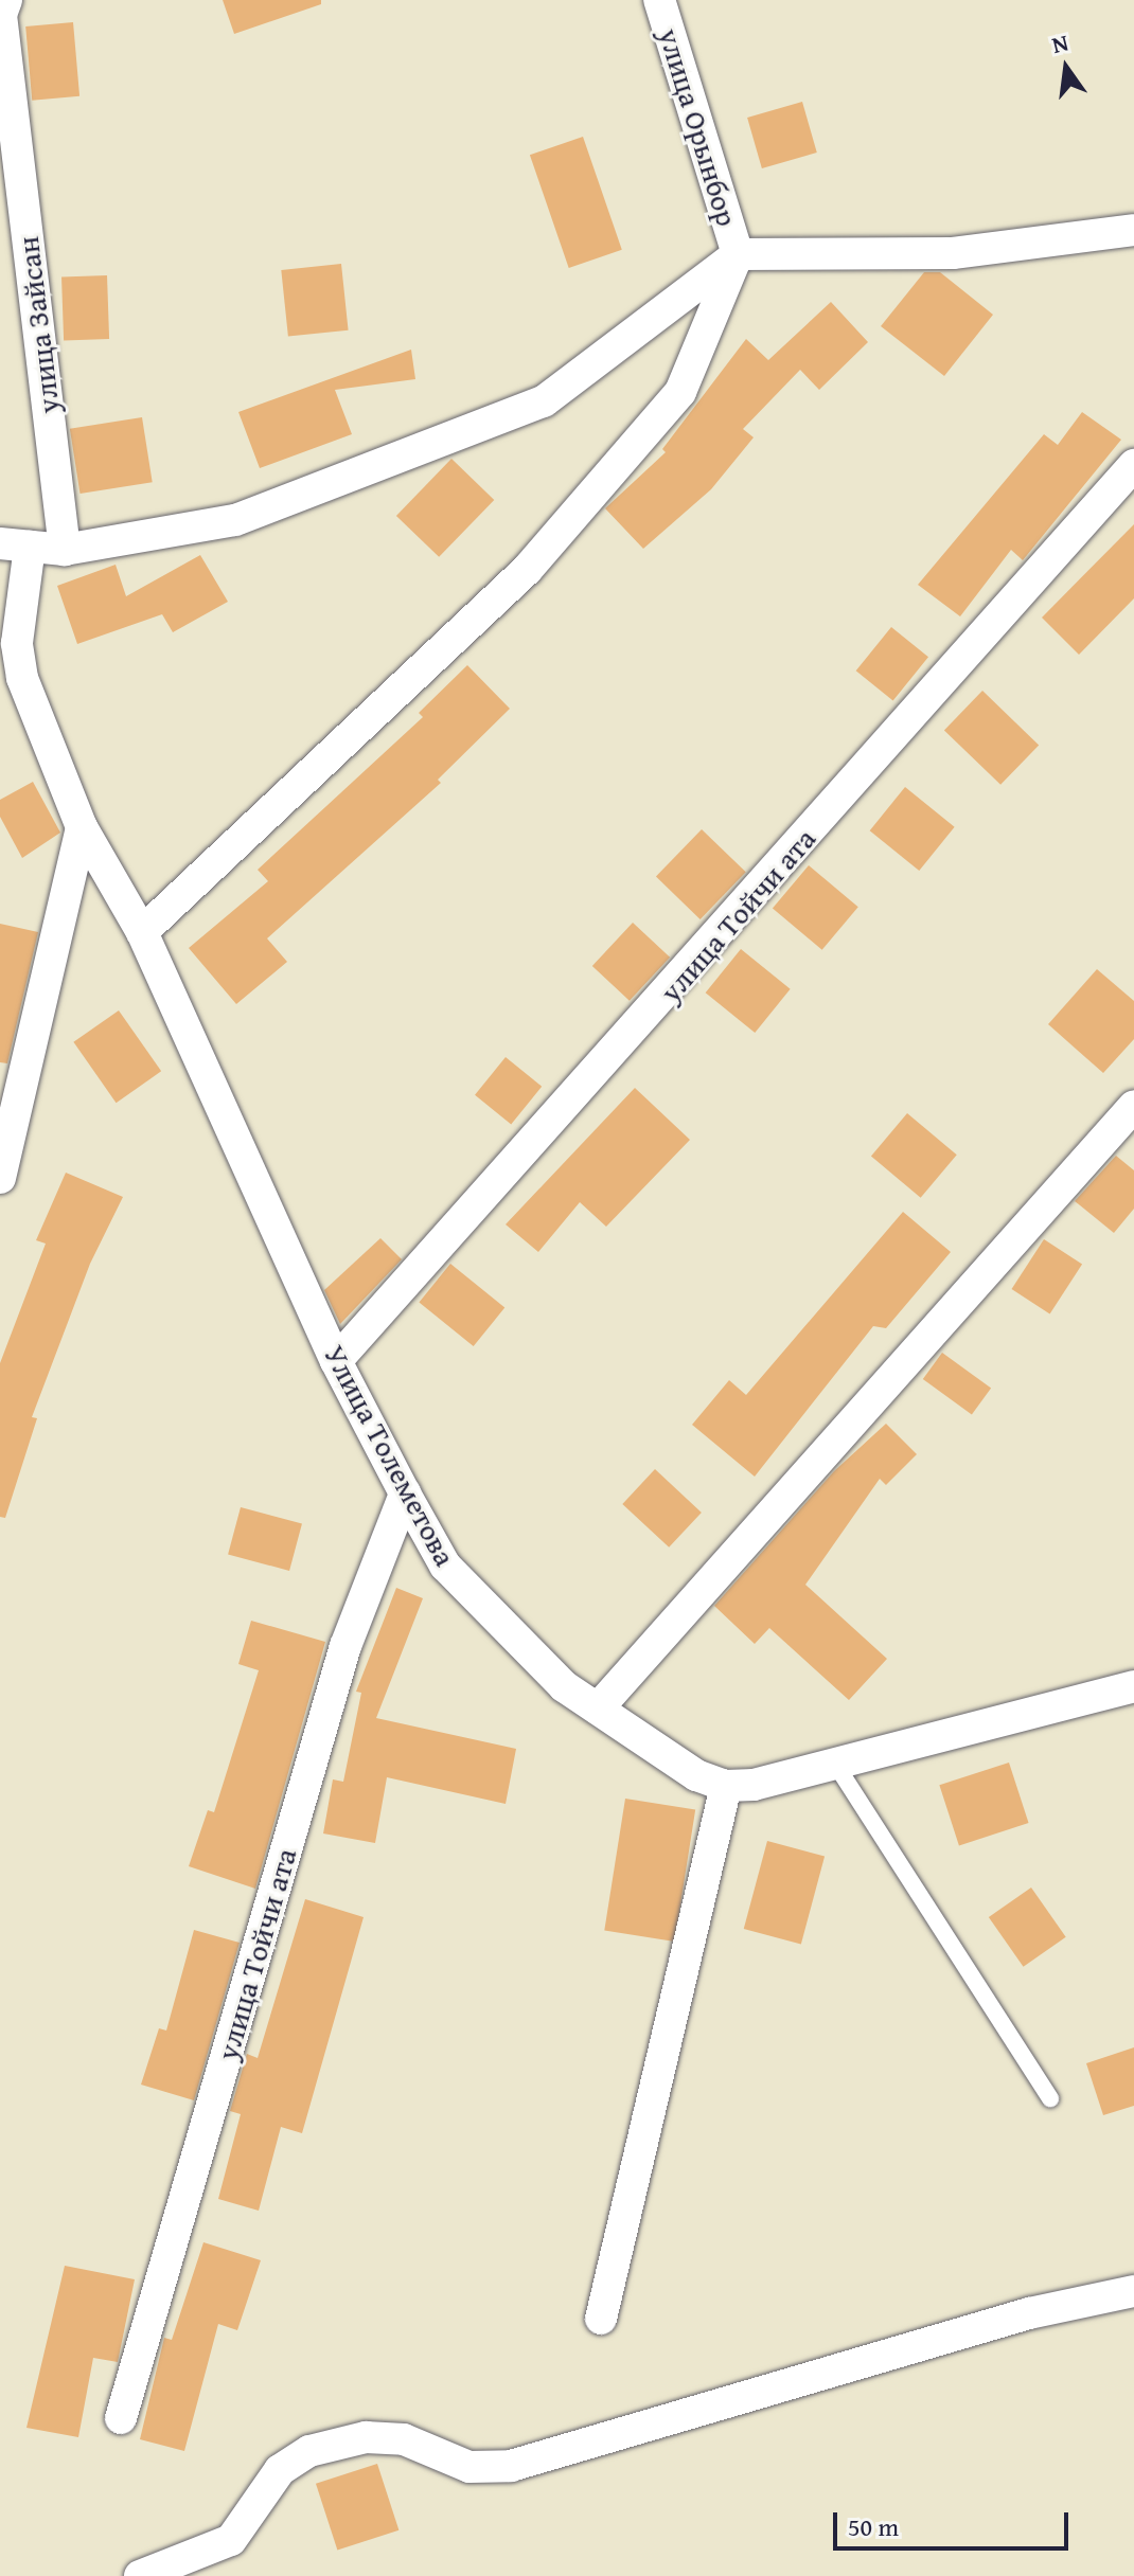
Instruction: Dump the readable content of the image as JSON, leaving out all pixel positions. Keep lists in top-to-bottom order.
{
  "streets": {
    "street": [
      "улица Орынбор",
      "улица Зайсан",
      "улица Тойчи ата",
      "Улица Толеметова"
    ]
  },
  "crossings": [
    ["улица Тойчи ата", "Улица Толеметова"]
  ],
  "scale_bar": "50 m",
  "north": "top"
}
